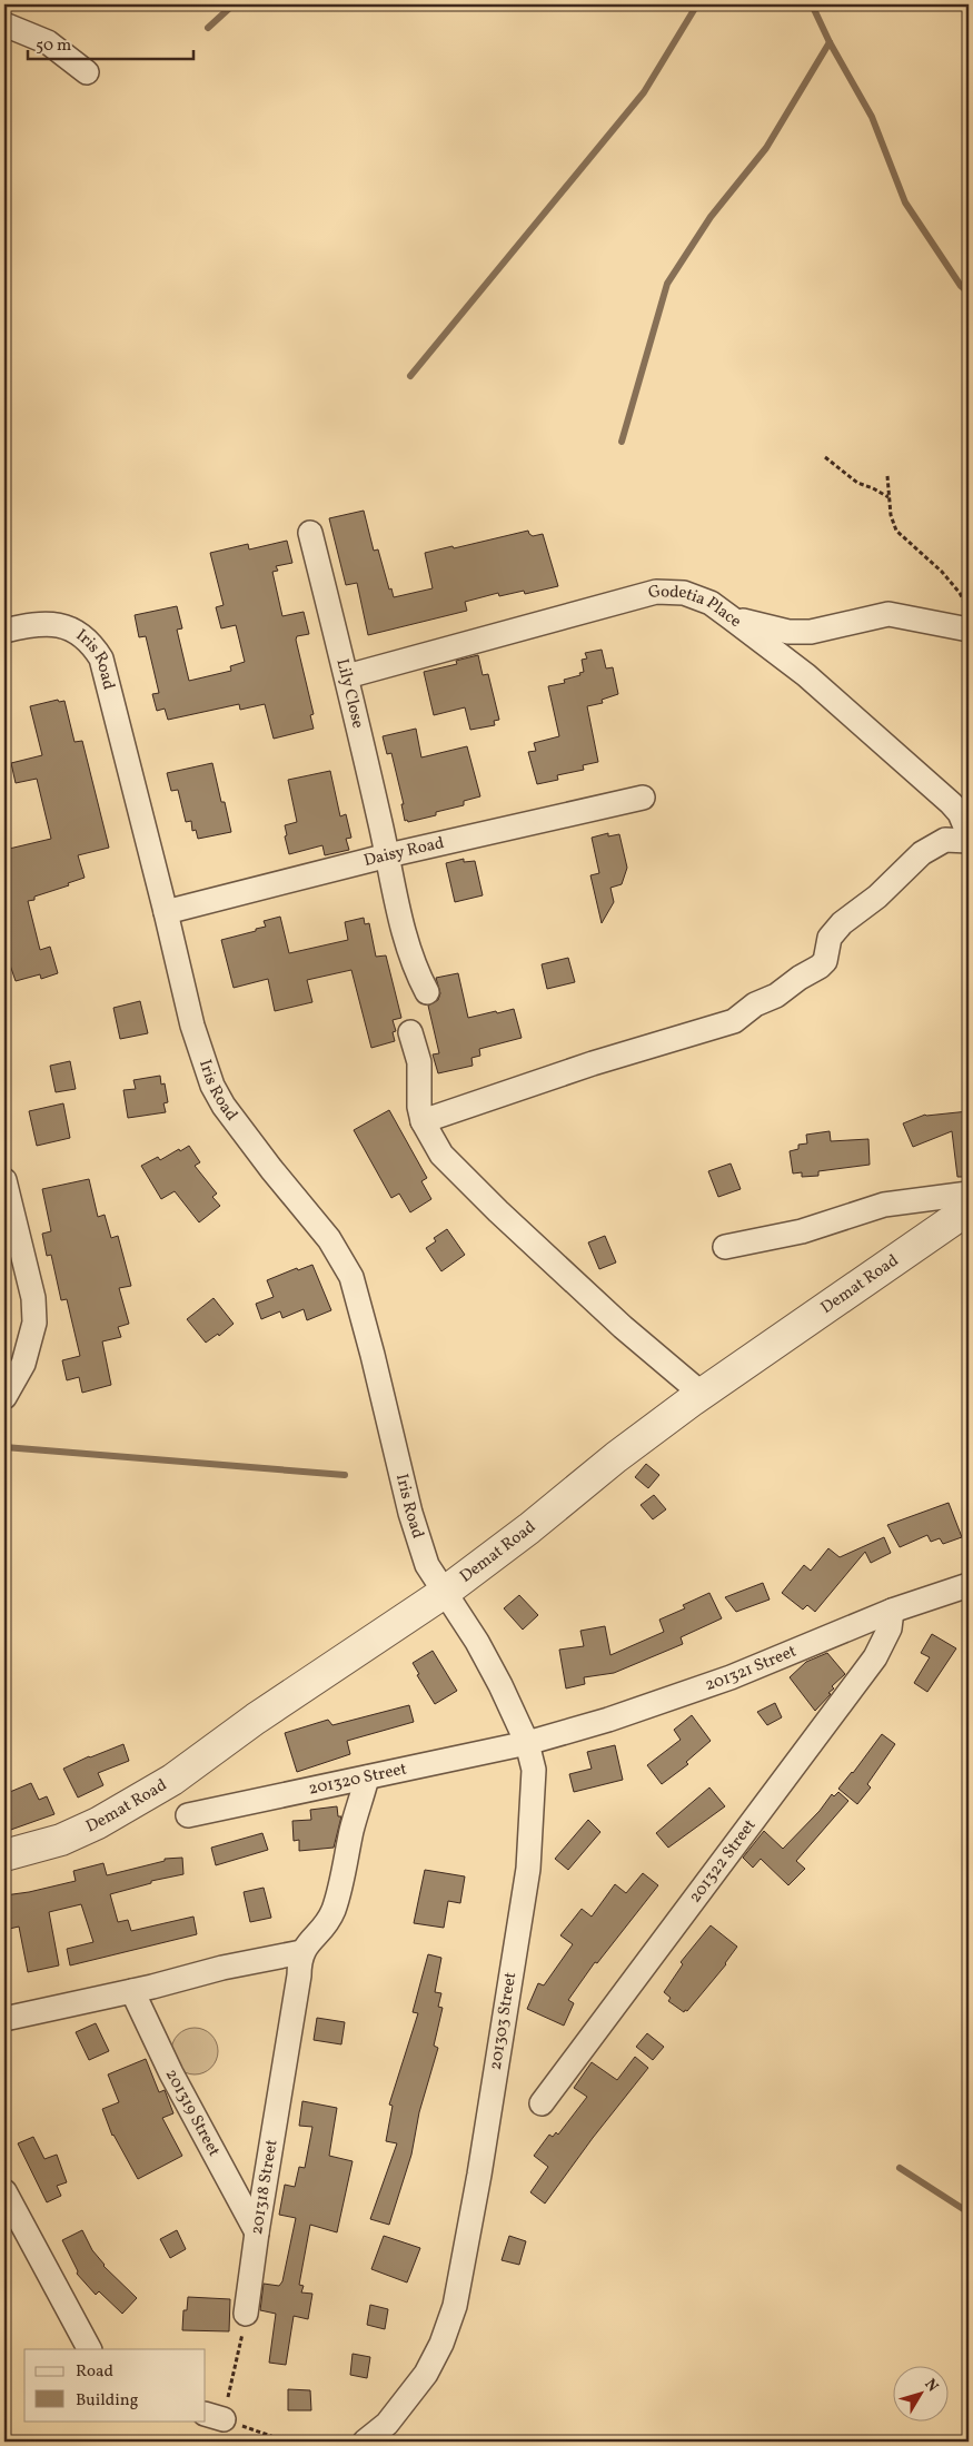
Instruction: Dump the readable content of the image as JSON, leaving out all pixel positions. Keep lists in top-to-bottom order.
{
  "streets": {
    "street": [
      "Godetia Place",
      "Iris Road",
      "Lily Close",
      "Daisy Road",
      "Demat Road",
      "201321 Street",
      "201320 Street",
      "201322 Street",
      "201303 Street",
      "201319 Street",
      "201318 Street"
    ]
  },
  "crossings": [
    ["Godetia Place", "Lily Close"],
    ["Iris Road", "Daisy Road"],
    ["Iris Road", "Demat Road"],
    ["Iris Road", "201303 Street"],
    ["Lily Close", "Daisy Road"],
    ["Demat Road", "201303 Street"],
    ["201321 Street", "201320 Street"],
    ["201321 Street", "201322 Street"],
    ["201321 Street", "201303 Street"],
    ["201320 Street", "201303 Street"],
    ["201319 Street", "201318 Street"]
  ],
  "legend": ["Road", "Building"],
  "scale_bar": "50 m",
  "north": "top right"
}
